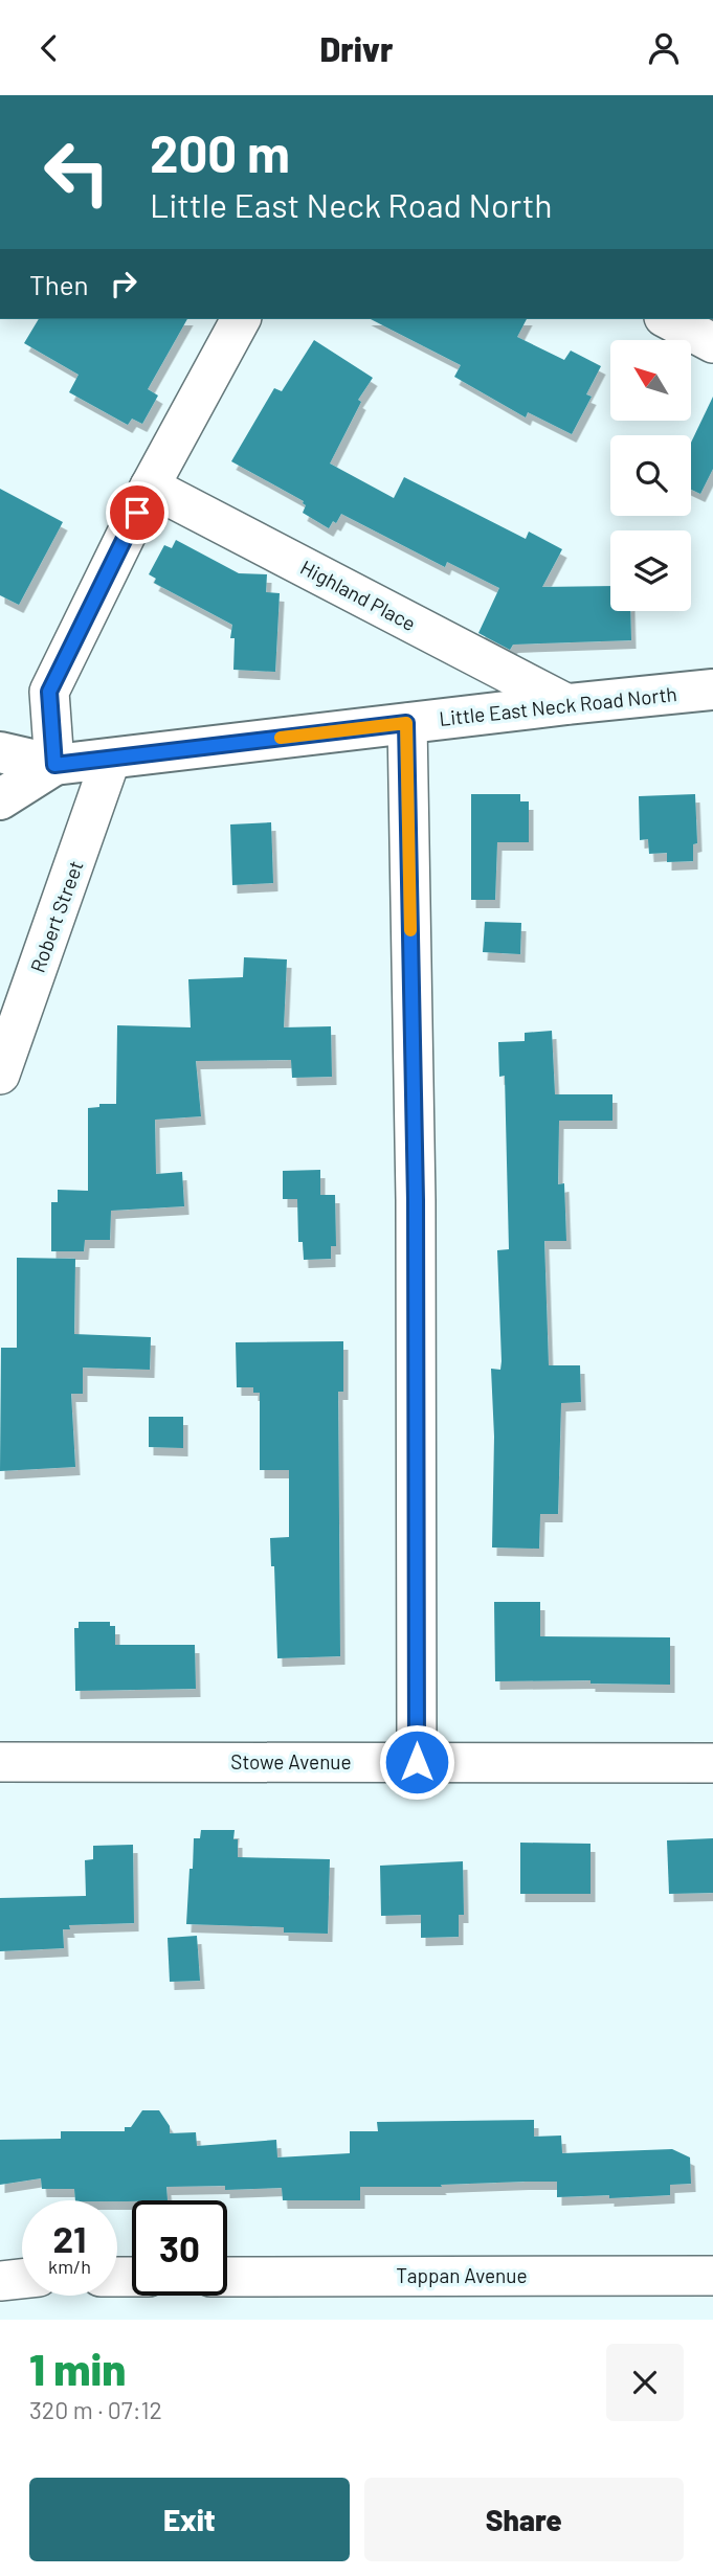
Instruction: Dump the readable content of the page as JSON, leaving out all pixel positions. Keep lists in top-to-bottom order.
{
  "streets": {
    "main road": ["Little East Neck Road North"],
    "street": [
      "Highland Place",
      "Robert Street",
      "Stowe Avenue",
      "Tappan Avenue"
    ]
  },
  "crossings": [
    ["Highland Place", "Little East Neck Road North"],
    ["Little East Neck Road North", "Robert Street"]
  ],
  "north": "top left",
  "page": {
    "header": "Drivr",
    "turn": ["200 m", "Little East Neck Road North"],
    "then": "Then",
    "speed": "21 km/h",
    "limit": "30",
    "heading": ["1 min", "320 m · 07:12"],
    "buttons": ["Exit", "Share"]
  }
}
